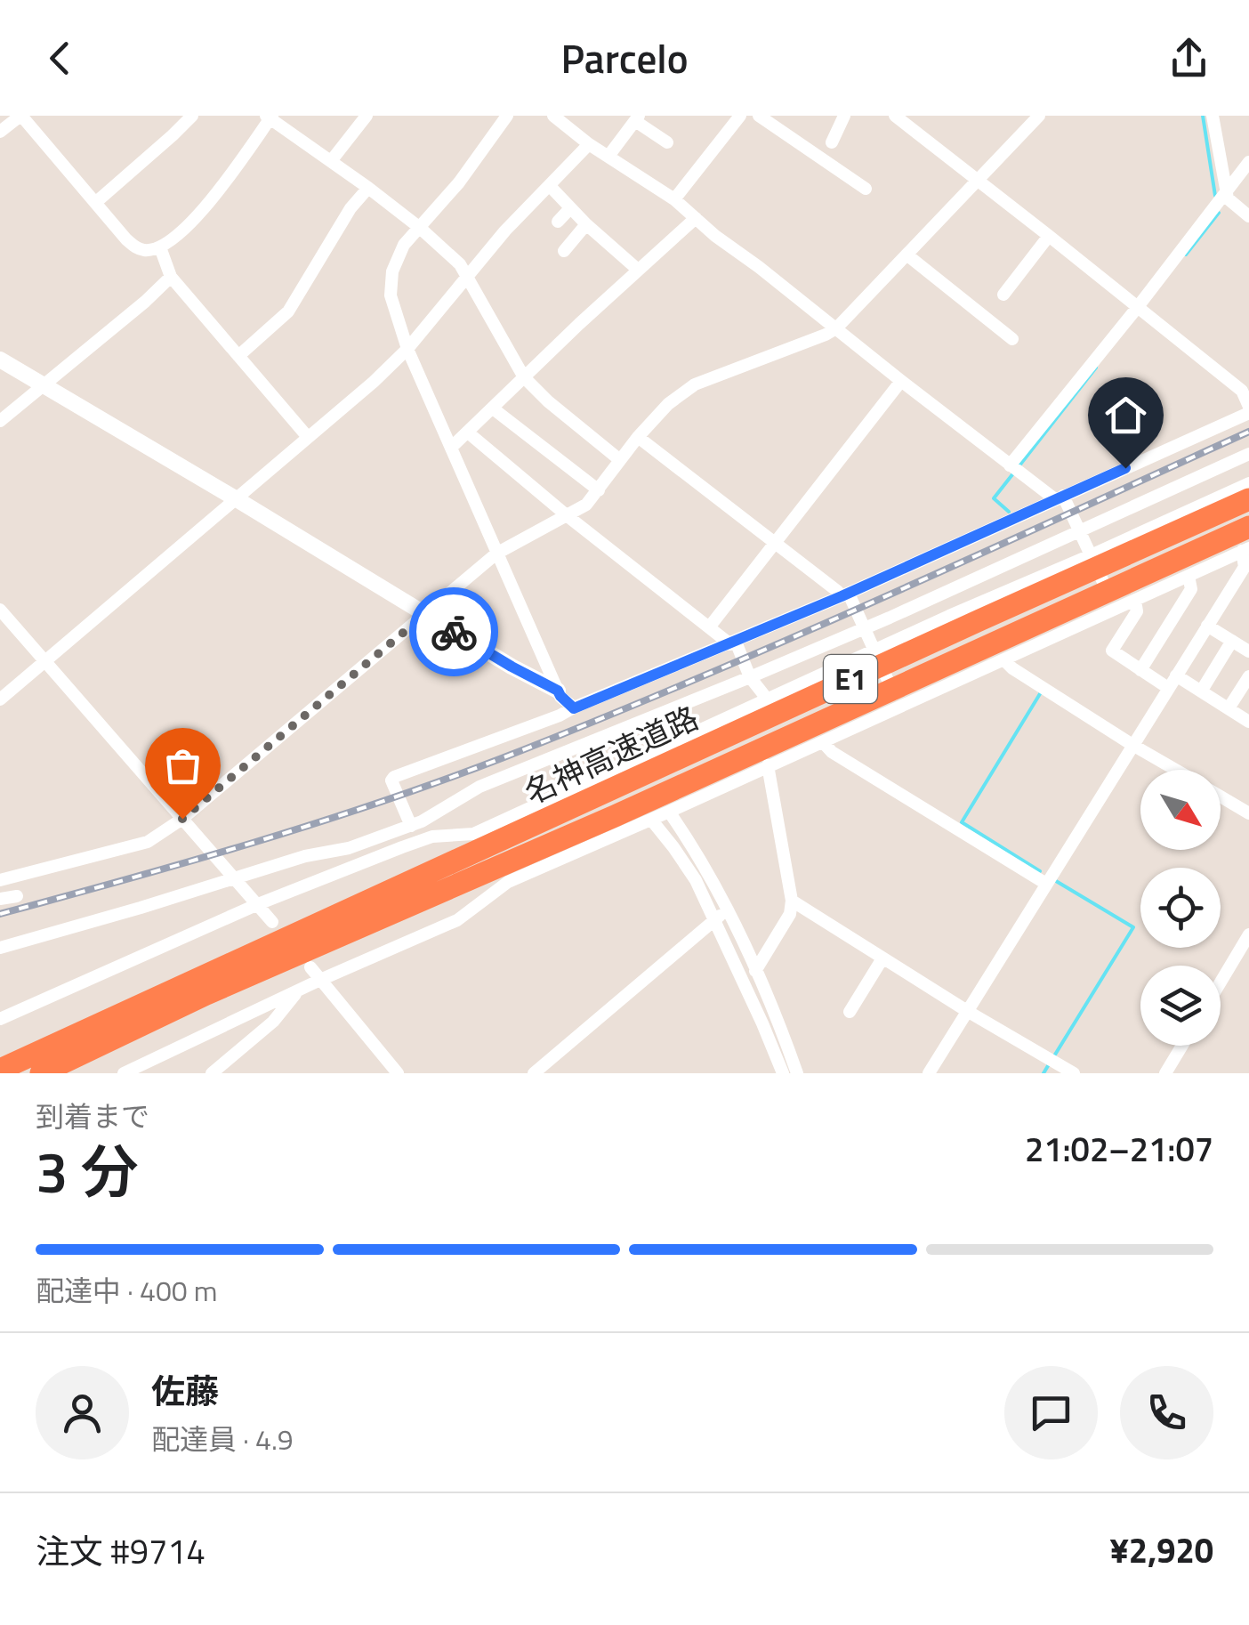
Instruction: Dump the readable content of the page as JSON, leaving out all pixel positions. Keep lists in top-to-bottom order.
{
  "streets": {
    "highway": ["E1", "名神高速道路"]
  },
  "north": "bottom right",
  "page": {
    "header": "Parcelo",
    "heading": ["3 分", "到着まで", "21:02–21:07"],
    "panel": [
      "佐藤",
      "配達員 · 4.9",
      "注文 #9714",
      "¥2,920"
    ],
    "bar": "配達中 · 400 m"
  }
}
